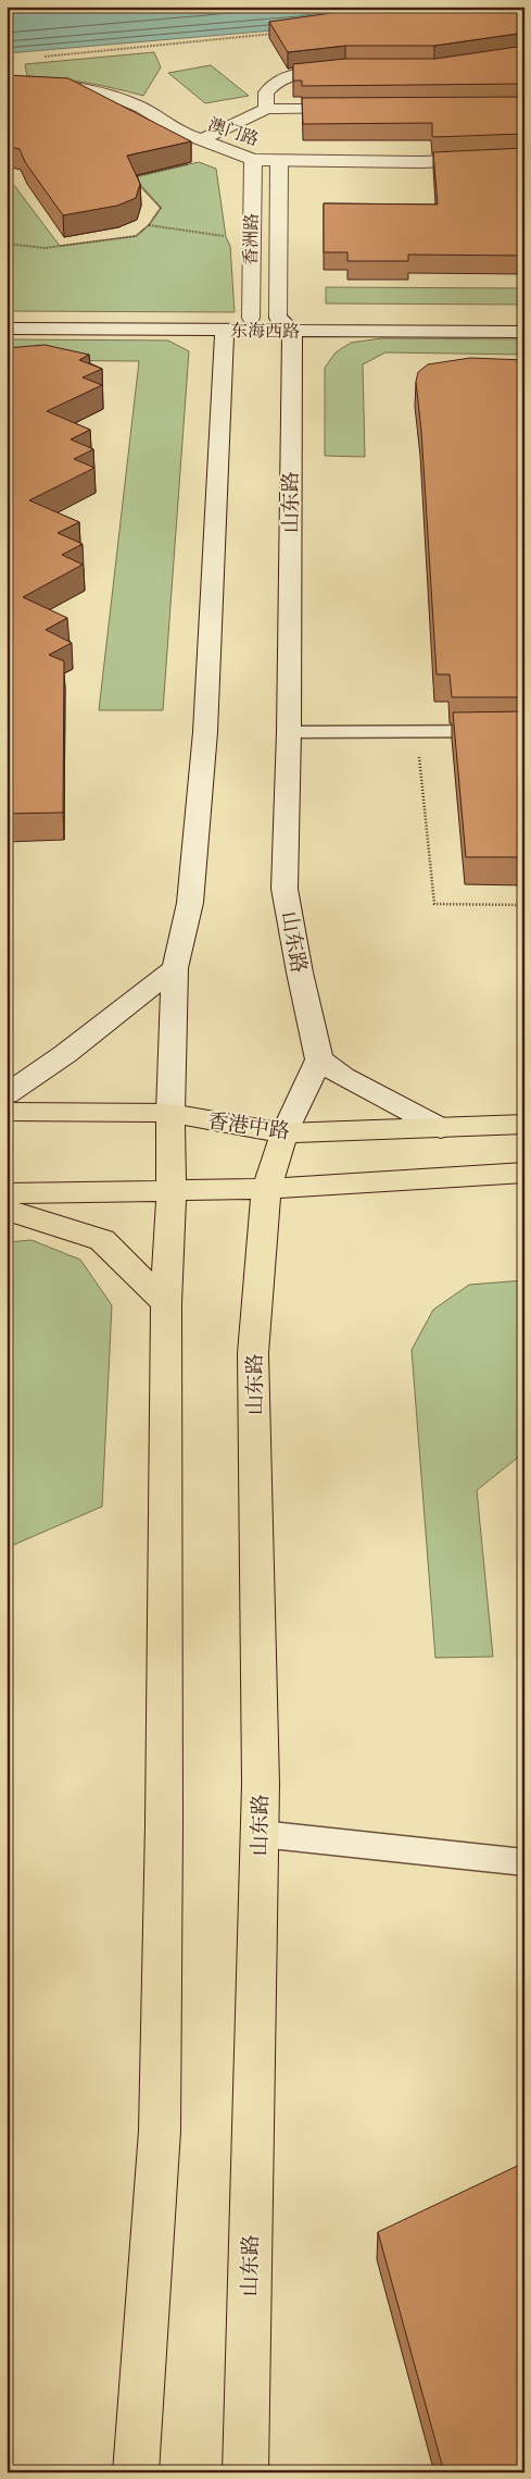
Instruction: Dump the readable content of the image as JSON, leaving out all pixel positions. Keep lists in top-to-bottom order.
{
  "streets": {
    "main road": [
      "澳门路",
      "香洲路",
      "东海西路",
      "山东路",
      "香港中路"
    ]
  },
  "crossings": [
    ["澳门路", "香洲路"],
    ["香洲路", "东海西路"],
    ["香洲路", "山东路"],
    ["东海西路", "山东路"],
    ["山东路", "香港中路"]
  ]
}
